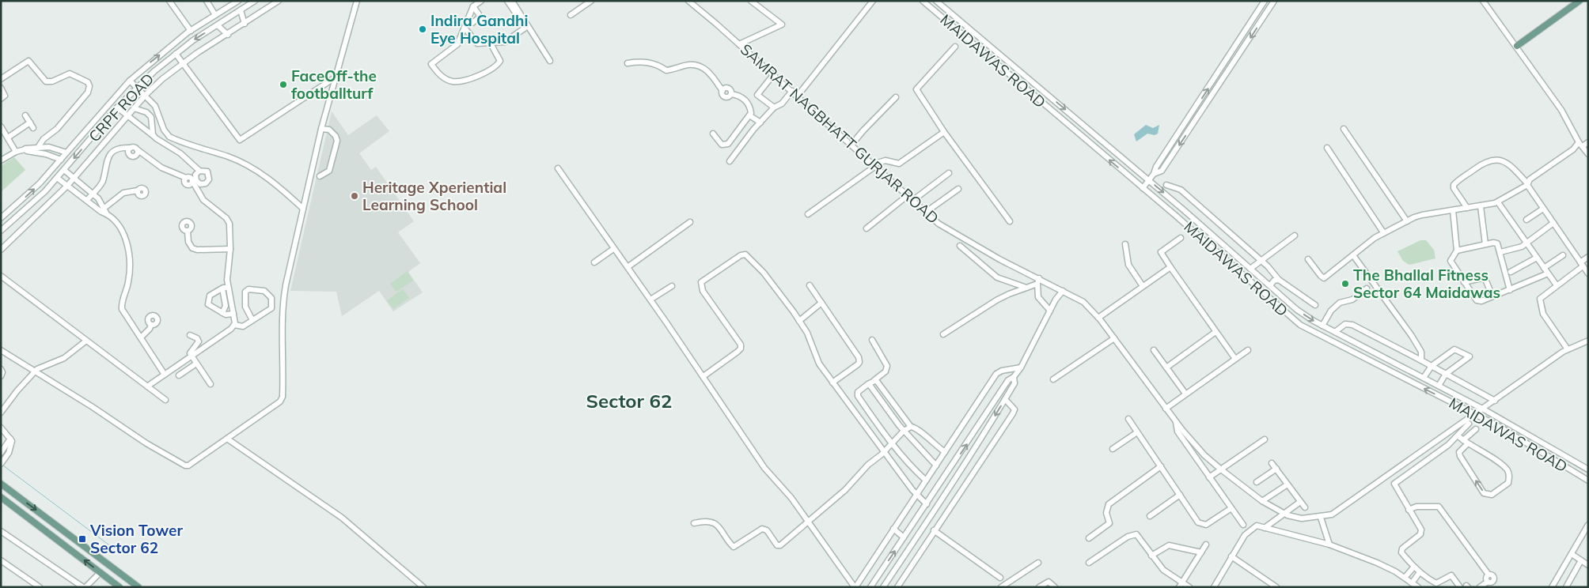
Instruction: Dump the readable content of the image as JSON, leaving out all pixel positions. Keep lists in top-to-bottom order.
{
  "streets": {
    "street": ["MAIDAWAS ROAD", "CRPF ROAD", "SAMRAT NAGBHATT GURJAR ROAD"]
  },
  "crossings": [
    ["MAIDAWAS ROAD", "SAMRAT NAGBHATT GURJAR ROAD"]
  ],
  "districts": ["Sector 62"],
  "places": {
    "other": [
      "Indira Gandhi Eye Hospital",
      "FaceOff-the footballturf",
      "Heritage Xperiential Learning School",
      "The Bhallal Fitness Sector 64 Maidawas"
    ],
    "transit": ["Vision Tower Sector 62"]
  }
}
